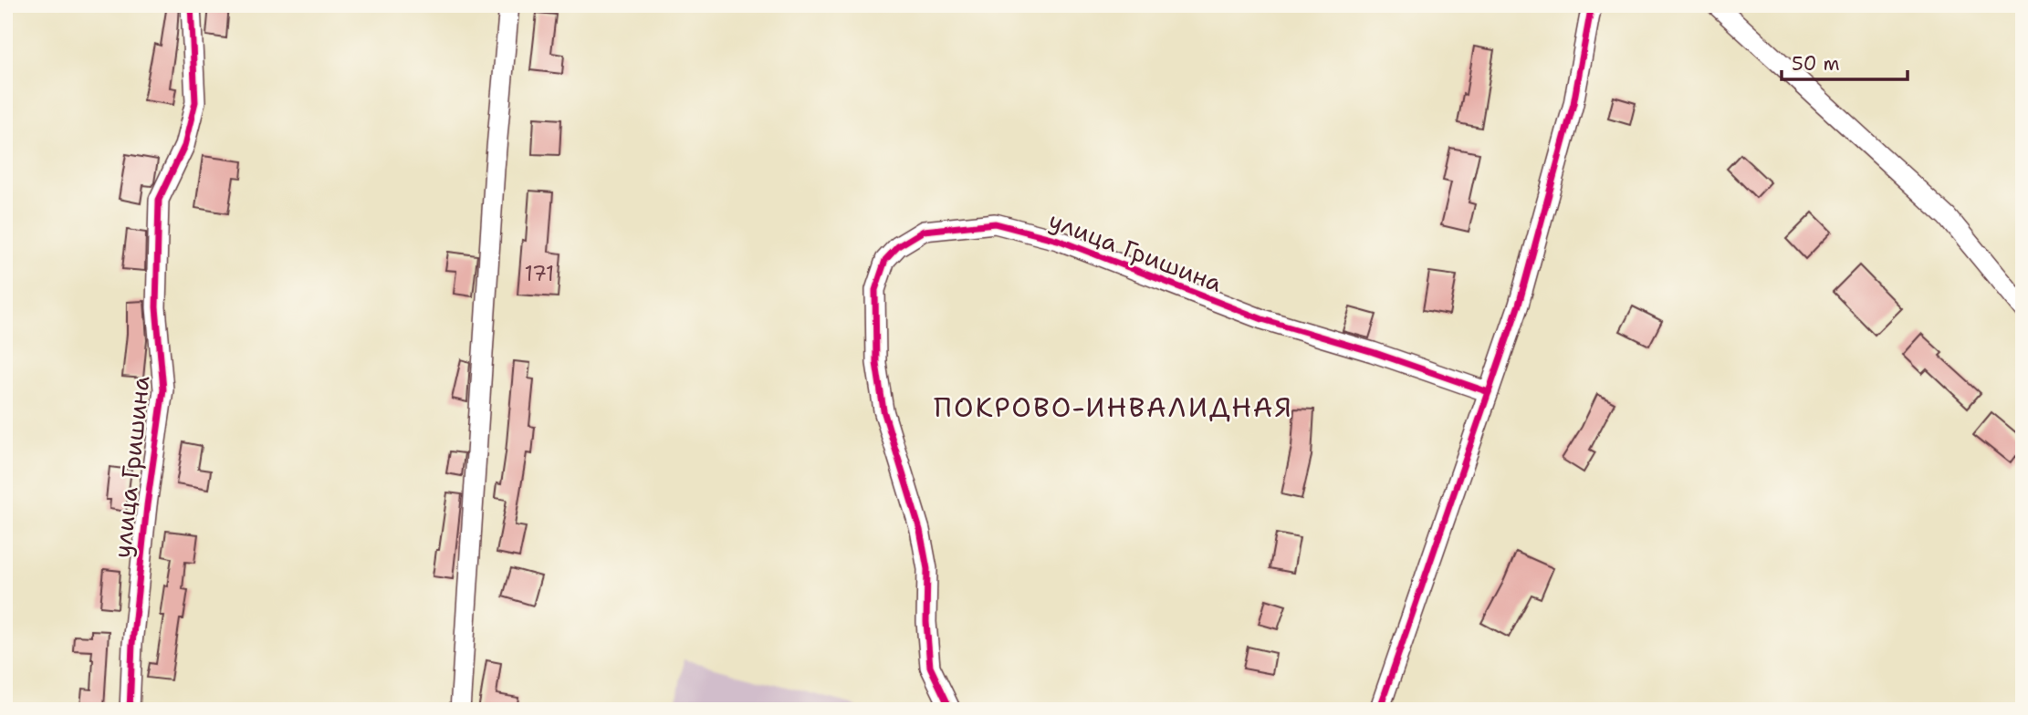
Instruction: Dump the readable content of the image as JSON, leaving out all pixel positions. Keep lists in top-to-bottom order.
{
  "streets": {
    "street": ["улица Гришина"]
  },
  "districts": ["ПОКРОВО-ИНВАЛИДНАЯ"],
  "house_numbers": ["171"],
  "scale_bar": "50 m"
}
